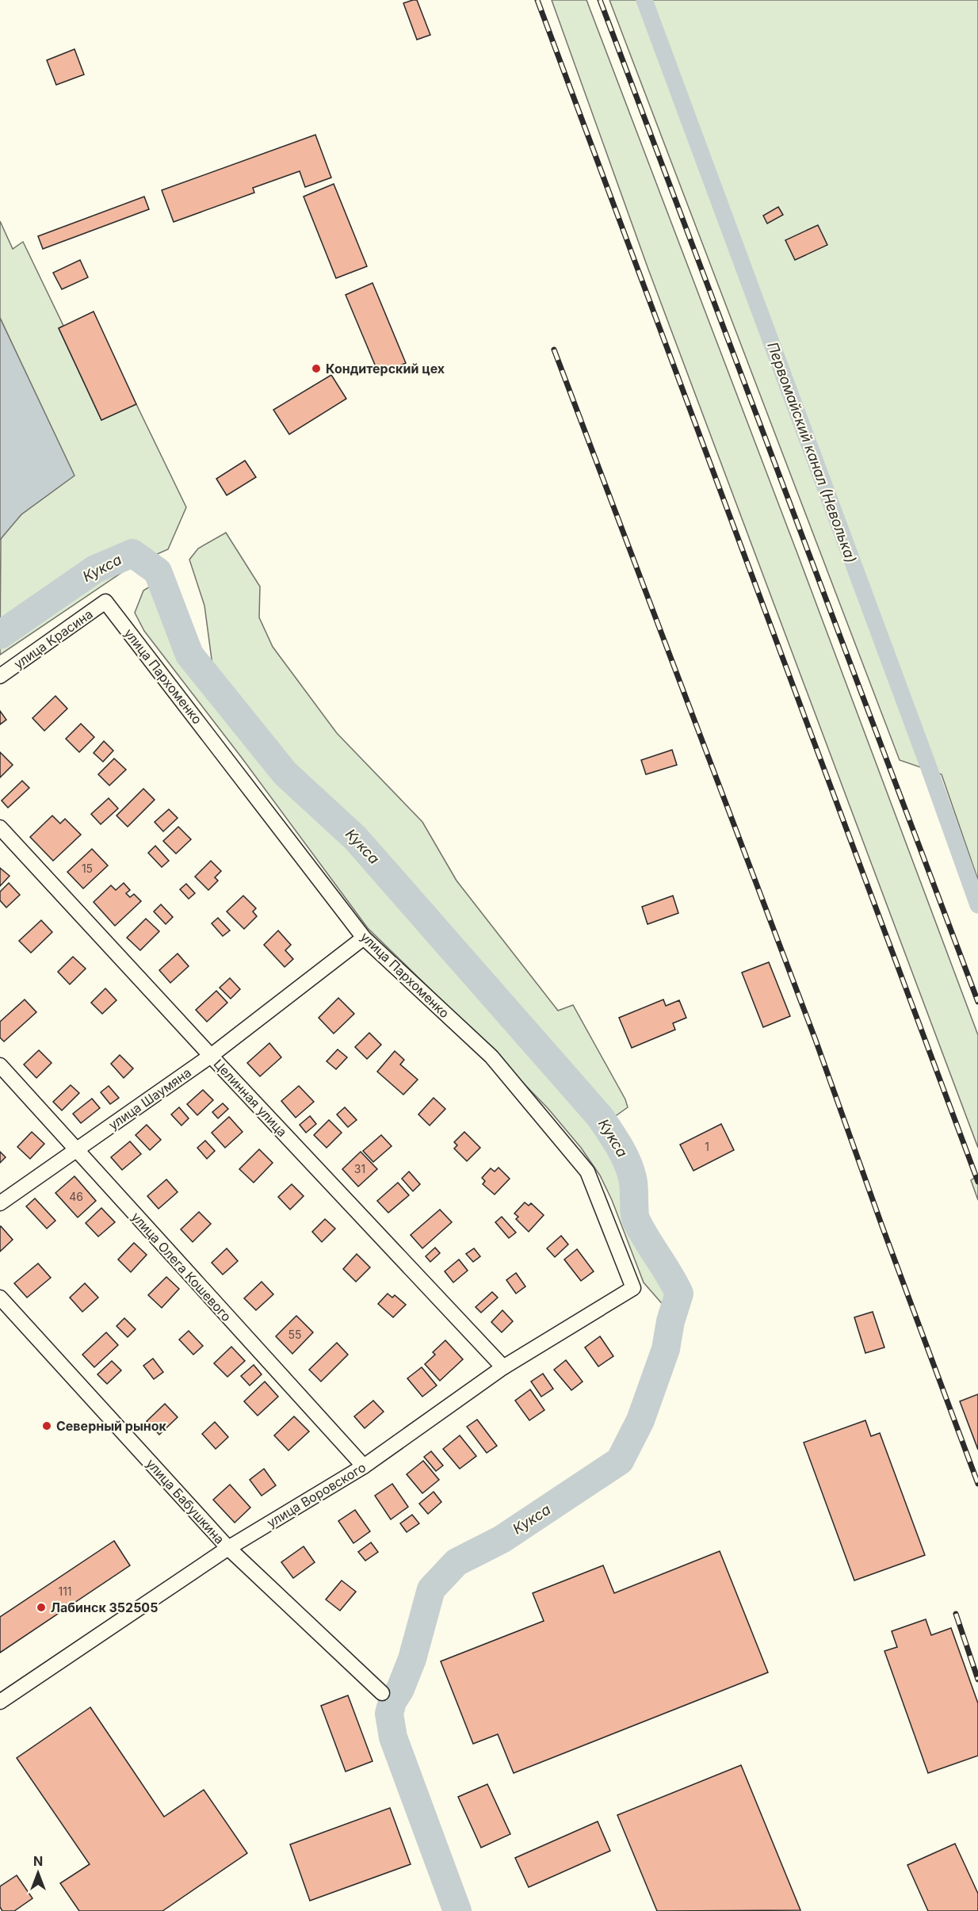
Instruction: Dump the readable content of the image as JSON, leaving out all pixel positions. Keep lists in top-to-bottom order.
{
  "streets": {
    "street": [
      "улица Красина",
      "улица Пархоменко",
      "Целинная улица",
      "улица Шаумяна",
      "улица Олега Кошевого",
      "улица Воровского",
      "улица Бабушкина"
    ]
  },
  "crossings": [
    ["улица Красина", "улица Пархоменко"],
    ["улица Пархоменко", "улица Шаумяна"],
    ["улица Пархоменко", "улица Воровского"],
    ["Целинная улица", "улица Шаумяна"],
    ["Целинная улица", "улица Воровского"],
    ["улица Шаумяна", "улица Олега Кошевого"],
    ["улица Олега Кошевого", "улица Воровского"],
    ["улица Воровского", "улица Бабушкина"]
  ],
  "water": ["Первомайский канал (Неволька)", "Кукса"],
  "places": ["Кондитерский цех", "Северный рынок", "Лабинск 352505"],
  "house_numbers": [
    "15",
    "1",
    "31",
    "46",
    "55",
    "111"
  ],
  "north": "top"
}
